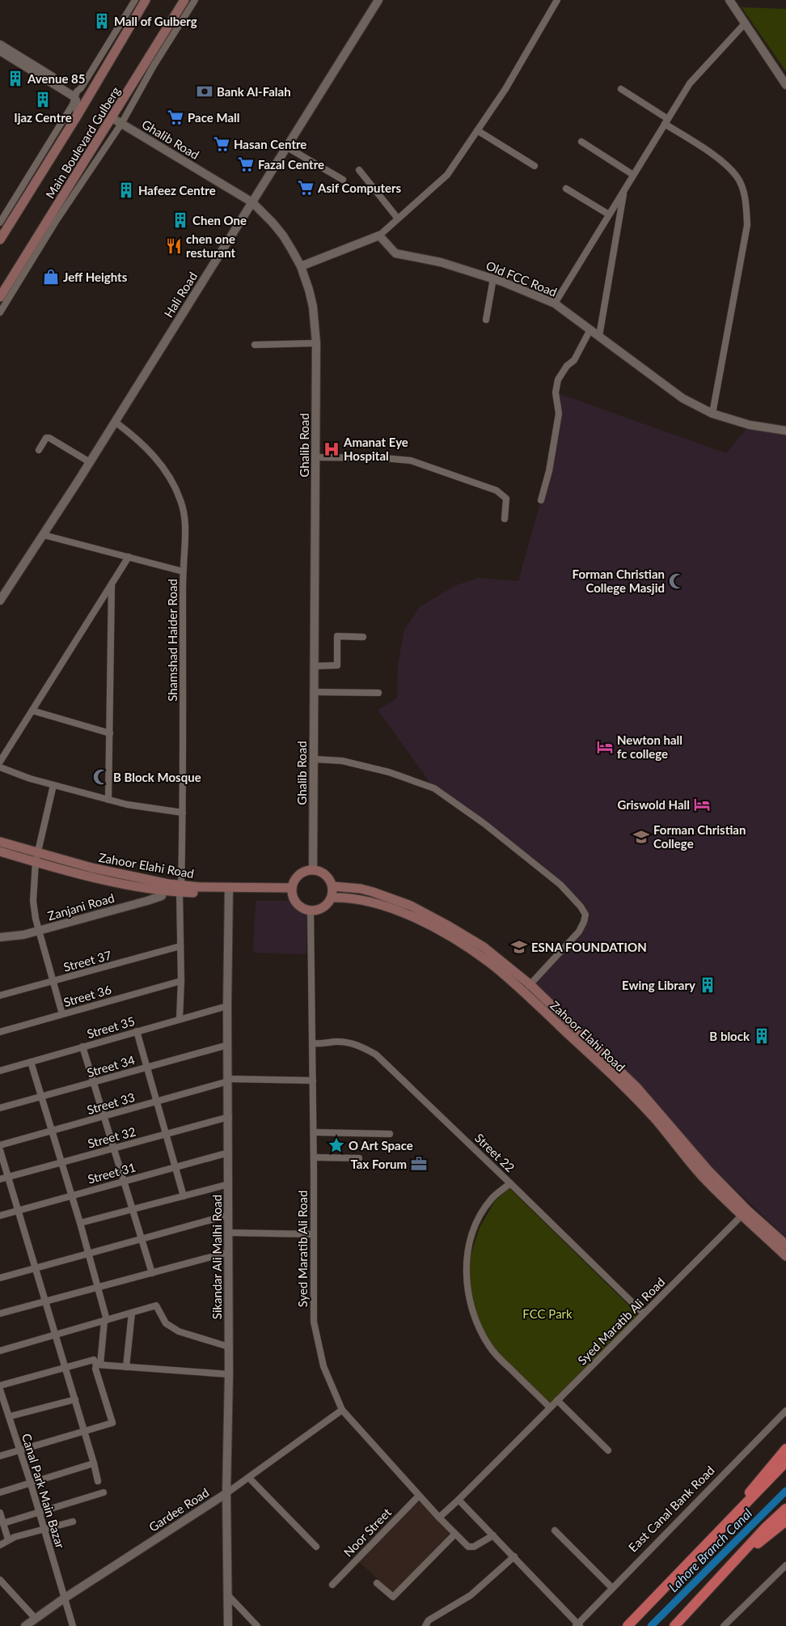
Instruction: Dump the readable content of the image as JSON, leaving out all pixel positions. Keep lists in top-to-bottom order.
{
  "streets": {
    "main road": ["Main Boulevard Gulberg", "Zahoor Elahi Road"],
    "street": [
      "Ghalib Road",
      "Old FCC Road",
      "Hali Road",
      "Shamshad Haider Road",
      "Zanjani Road",
      "Street 37",
      "Street 36",
      "Street 35",
      "Street 34",
      "Street 33",
      "Street 32",
      "Street 22",
      "Street 31",
      "Syed Maratib Ali Road",
      "Sikandar Ali Malhi Road",
      "Canal Park Main Bazar",
      "East Canal Bank Road",
      "Gardee Road",
      "Noor Street"
    ]
  },
  "crossings": [
    ["Ghalib Road", "Main Boulevard Gulberg"],
    ["Ghalib Road", "Hali Road"],
    ["Ghalib Road", "Zahoor Elahi Road"],
    ["Ghalib Road", "Syed Maratib Ali Road"],
    ["Hali Road", "Shamshad Haider Road"],
    ["Shamshad Haider Road", "Zahoor Elahi Road"],
    ["Shamshad Haider Road", "Street 37"],
    ["Shamshad Haider Road", "Street 36"],
    ["Shamshad Haider Road", "Street 35"],
    ["Zahoor Elahi Road", "Zanjani Road"],
    ["Zahoor Elahi Road", "Syed Maratib Ali Road"],
    ["Zahoor Elahi Road", "Sikandar Ali Malhi Road"],
    ["Street 35", "Sikandar Ali Malhi Road"],
    ["Street 34", "Sikandar Ali Malhi Road"],
    ["Street 33", "Syed Maratib Ali Road"],
    ["Street 33", "Sikandar Ali Malhi Road"],
    ["Street 32", "Sikandar Ali Malhi Road"],
    ["Street 22", "Syed Maratib Ali Road"],
    ["Street 31", "Sikandar Ali Malhi Road"],
    ["Syed Maratib Ali Road", "Gardee Road"],
    ["Syed Maratib Ali Road", "Noor Street"],
    ["Sikandar Ali Malhi Road", "Gardee Road"],
    ["Canal Park Main Bazar", "Gardee Road"]
  ],
  "water": ["Lahore Branch Canal"],
  "parks": ["FCC Park"],
  "places": {
    "building": [
      "Mall of Gulberg",
      "Avenue 85",
      "Ijaz Centre",
      "Hafeez Centre",
      "Chen One",
      "Ewing Library",
      "B block"
    ],
    "bank": ["Bank Al-Falah"],
    "supermarket": [
      "Pace Mall",
      "Hasan Centre",
      "Fazal Centre",
      "Asif Computers"
    ],
    "restaurant": ["chen one resturant"],
    "shop": ["Jeff Heights"],
    "hospital": ["Amanat Eye Hospital"],
    "mosque": ["Forman Christian College Masjid", "B Block Mosque"],
    "hotel": ["Newton hall fc college", "Griswold Hall"],
    "school or university": ["Forman Christian College", "ESNA FOUNDATION"],
    "place": ["O Art Space"],
    "office": ["Tax Forum"]
  }
}
